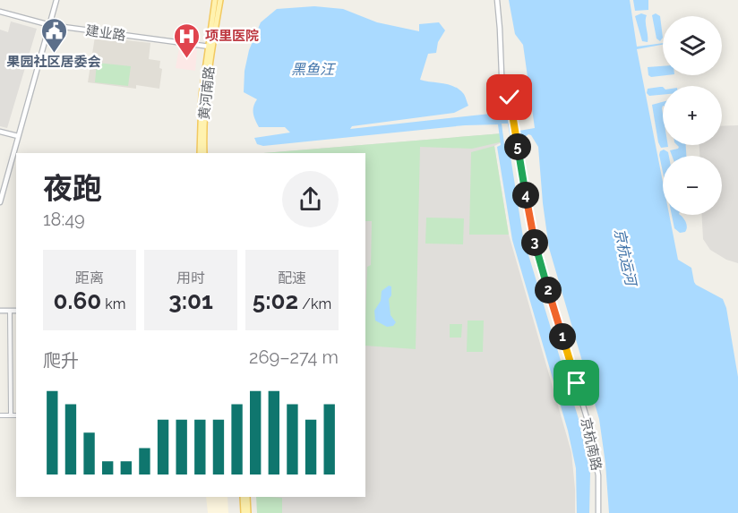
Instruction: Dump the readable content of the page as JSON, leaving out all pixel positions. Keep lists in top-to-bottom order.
{
  "streets": {
    "main road": ["黄河南路"],
    "street": ["建业路", "京杭南路"]
  },
  "crossings": [
    ["建业路", "黄河南路"]
  ],
  "water": ["黑鱼汪", "京杭运河"],
  "places": {
    "public building": ["果园社区居委会"],
    "hospital": ["项里医院"]
  },
  "page": {
    "map_buttons": ["+", "−"],
    "pins": [
      "5",
      "4",
      "3",
      "2",
      "1"
    ],
    "heading": ["夜跑", "18:49"],
    "stats": [
      ["距离", "0.60 km"],
      ["用时", "3:01"],
      ["配速", "5:02 /km"]
    ],
    "chart": ["爬升", "269–274 m"]
  }
}
